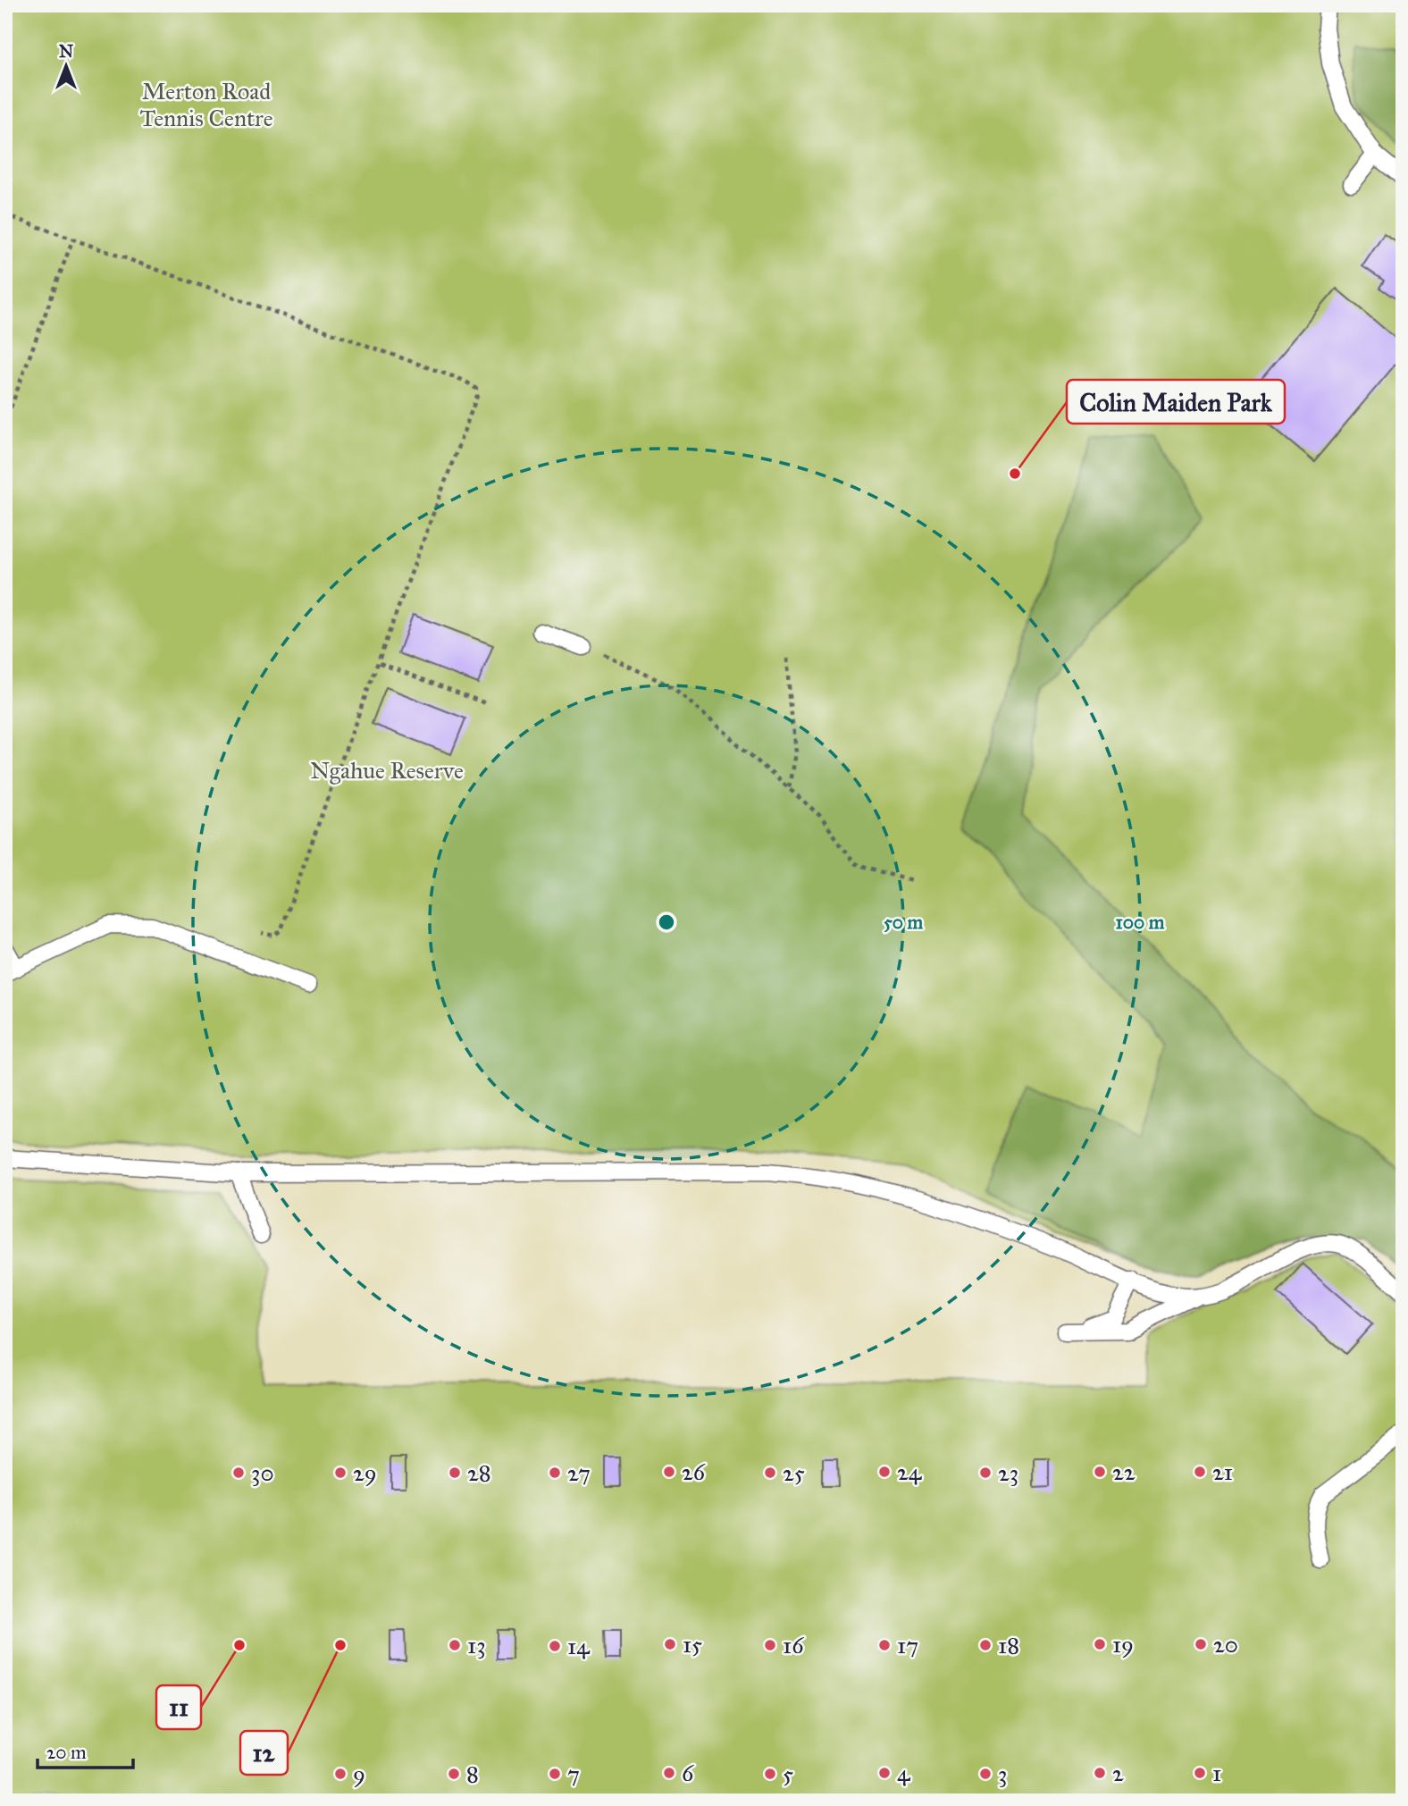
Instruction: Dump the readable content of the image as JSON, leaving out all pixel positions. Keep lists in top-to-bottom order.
{
  "parks": ["Merton Road Tennis Centre", "Ngahue Reserve"],
  "places": [
    "Colin Maiden Park",
    "26",
    "24",
    "22",
    "21",
    "30",
    "29",
    "28",
    "27",
    "25",
    "23",
    "15",
    "19",
    "20",
    "11",
    "12",
    "13",
    "16",
    "17",
    "18",
    "14",
    "6",
    "4",
    "2",
    "1",
    "9",
    "8",
    "7",
    "5",
    "3"
  ],
  "scale_bar": "20 m",
  "north": "top",
  "rings": ["50 m", "100 m"]
}
